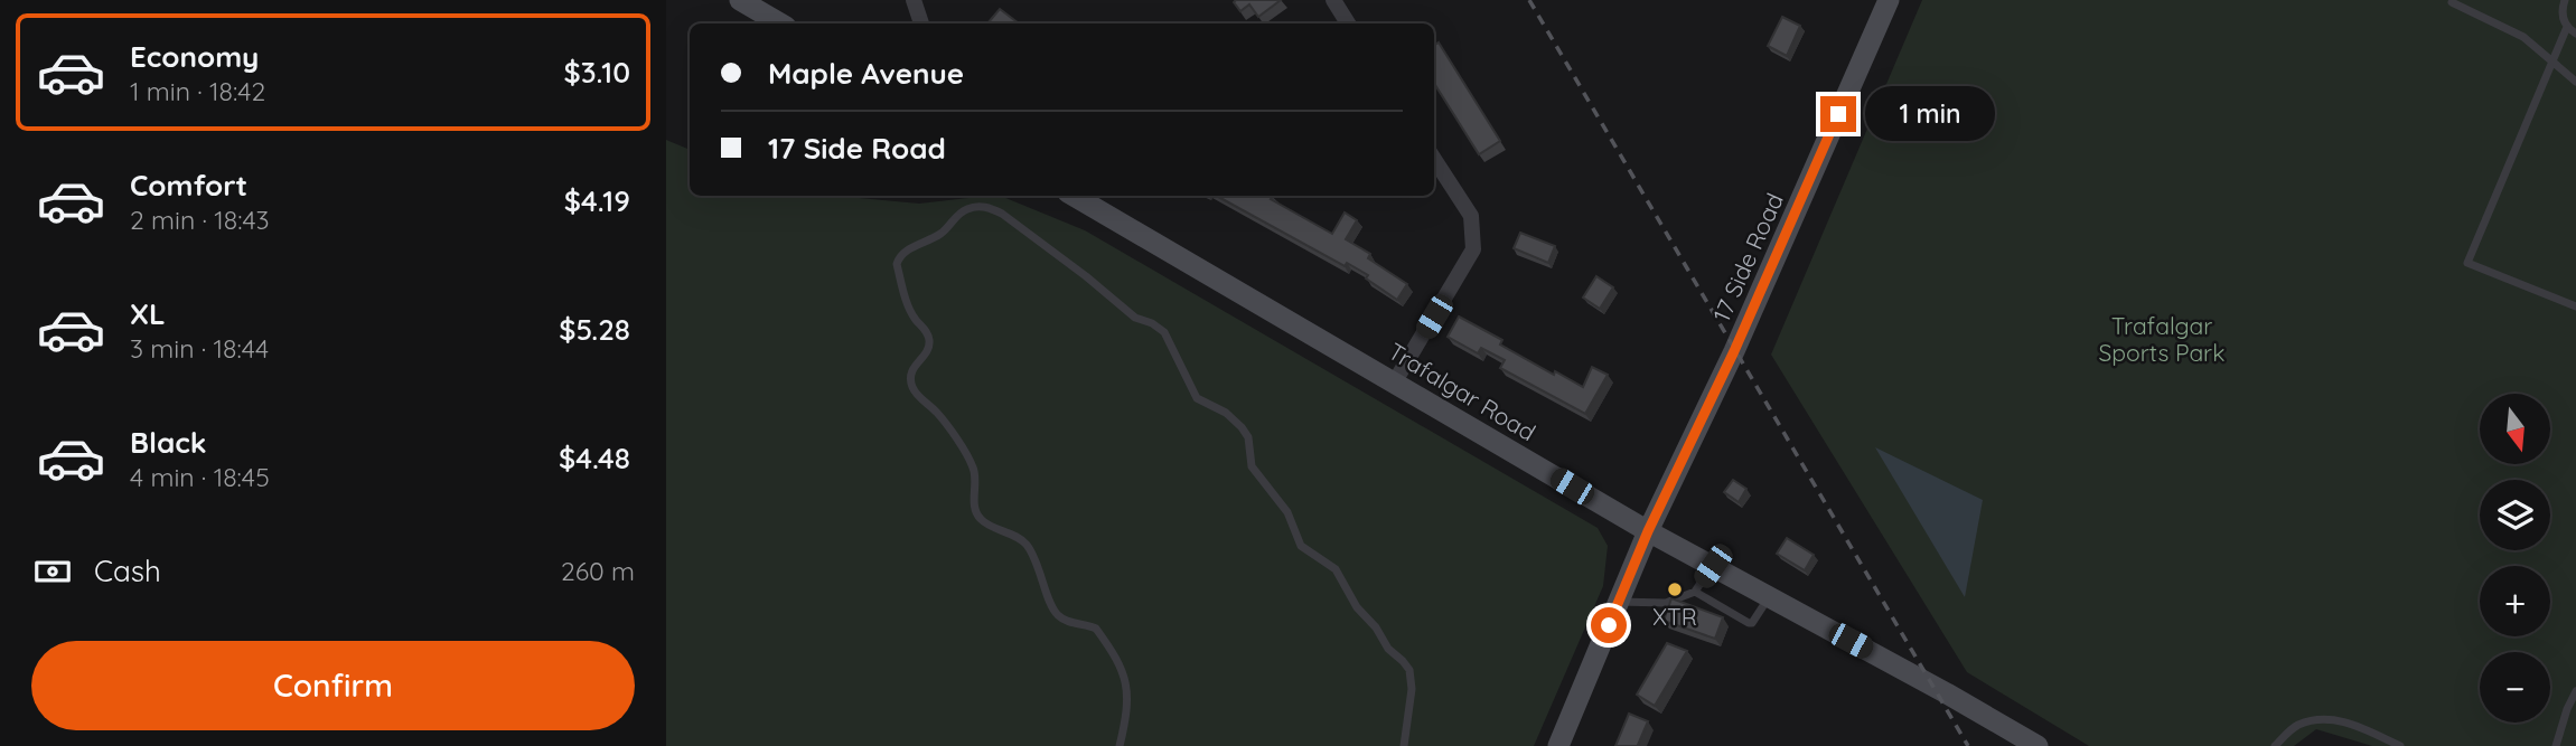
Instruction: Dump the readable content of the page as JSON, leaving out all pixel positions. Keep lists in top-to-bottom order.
{
  "streets": {
    "main road": ["17 Side Road", "Trafalgar Road"]
  },
  "crossings": [
    ["17 Side Road", "Trafalgar Road"]
  ],
  "parks": ["Trafalgar Sports Park"],
  "places": ["XTR"],
  "north": "bottom",
  "page": {
    "list": [
      {
        "name": "Economy",
        "note": "1 min · 18:42",
        "value": "$3.10"
      },
      {
        "name": "Comfort",
        "note": "2 min · 18:43",
        "value": "$4.19"
      },
      {
        "name": "XL",
        "note": "3 min · 18:44",
        "value": "$5.28"
      },
      {
        "name": "Black",
        "note": "4 min · 18:45",
        "value": "$4.48"
      }
    ],
    "banner": ["Maple Avenue", "17 Side Road"],
    "bubble": "1 min",
    "map_buttons": ["+", "−"],
    "pay": ["Cash", "260 m"],
    "buttons": "Confirm"
  }
}
